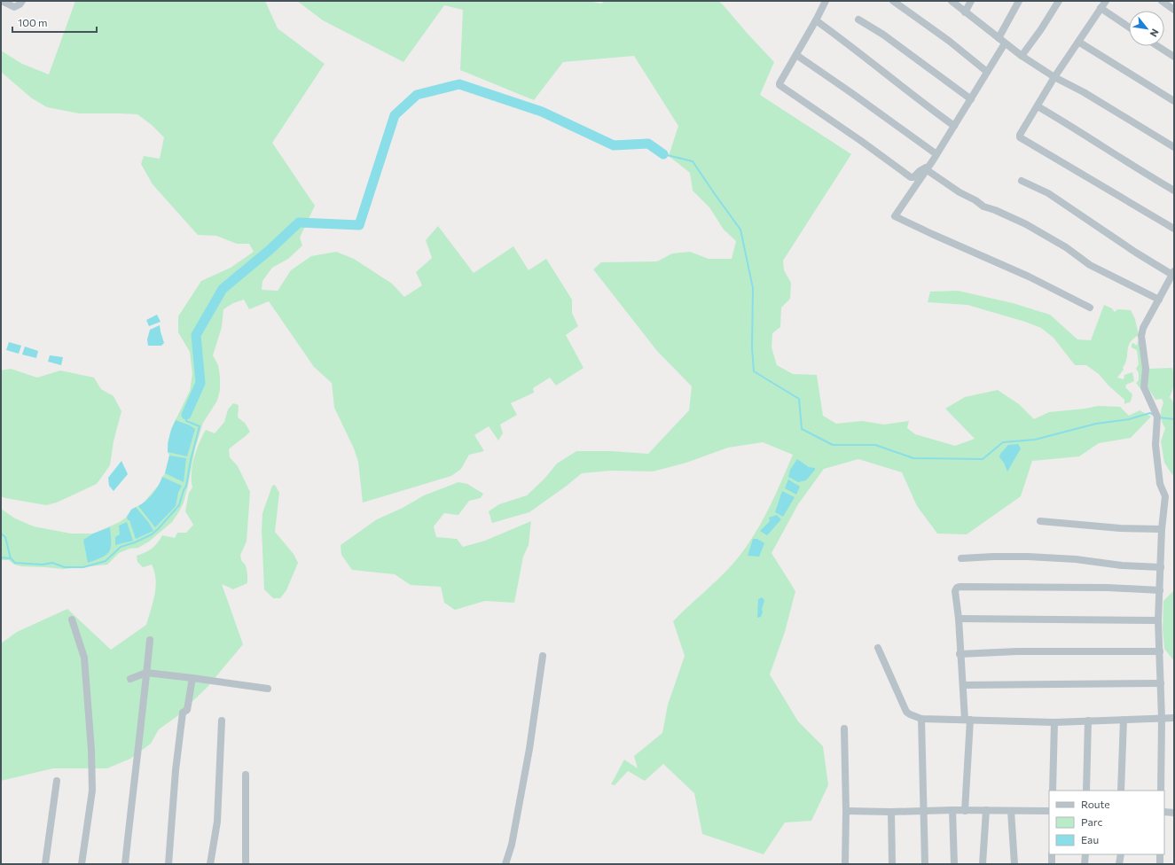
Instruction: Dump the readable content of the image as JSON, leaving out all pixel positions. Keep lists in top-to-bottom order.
{
  "legend": ["Route", "Parc", "Eau"],
  "scale_bar": "100 m",
  "north": "bottom right"
}
